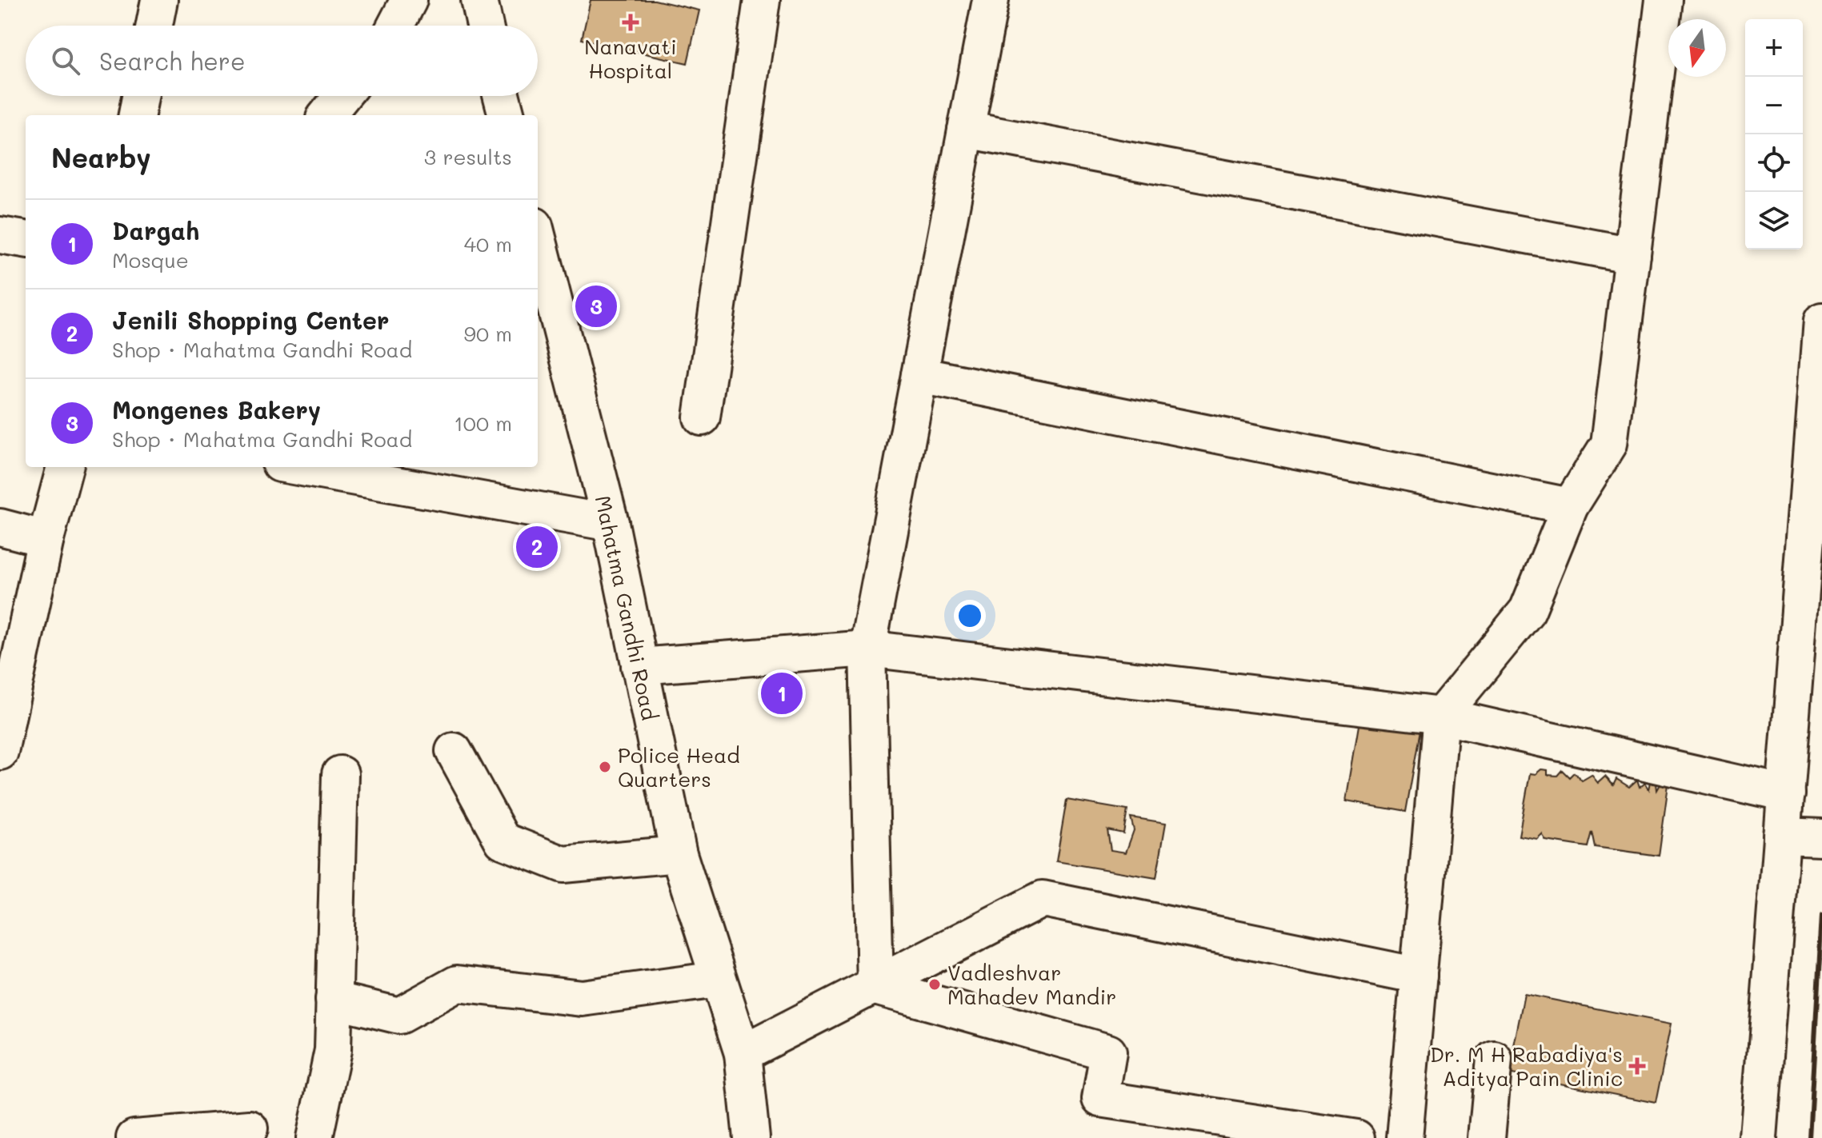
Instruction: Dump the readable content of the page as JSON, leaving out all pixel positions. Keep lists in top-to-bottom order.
{
  "streets": {
    "street": ["Mahatma Gandhi Road"]
  },
  "places": {
    "health": ["Nanavati Hospital", "Dr. M H Rabadiya's Aditya Pain Clinic"],
    "other": ["Police Head Quarters", "Vadleshvar Mahadev Mandir"]
  },
  "north": "bottom",
  "page": {
    "map_buttons": ["+", "−"],
    "search": "Search here",
    "heading": ["Nearby", "3 results"],
    "list": [
      {
        "mark": "1",
        "name": "Dargah",
        "note": "Mosque",
        "value": "40 m"
      },
      {
        "mark": "2",
        "name": "Jenili Shopping Center",
        "note": "Shop · Mahatma Gandhi Road",
        "value": "90 m"
      },
      {
        "mark": "3",
        "name": "Mongenes Bakery",
        "note": "Shop · Mahatma Gandhi Road",
        "value": "100 m"
      }
    ],
    "pins": ["3", "2", "1"]
  }
}
